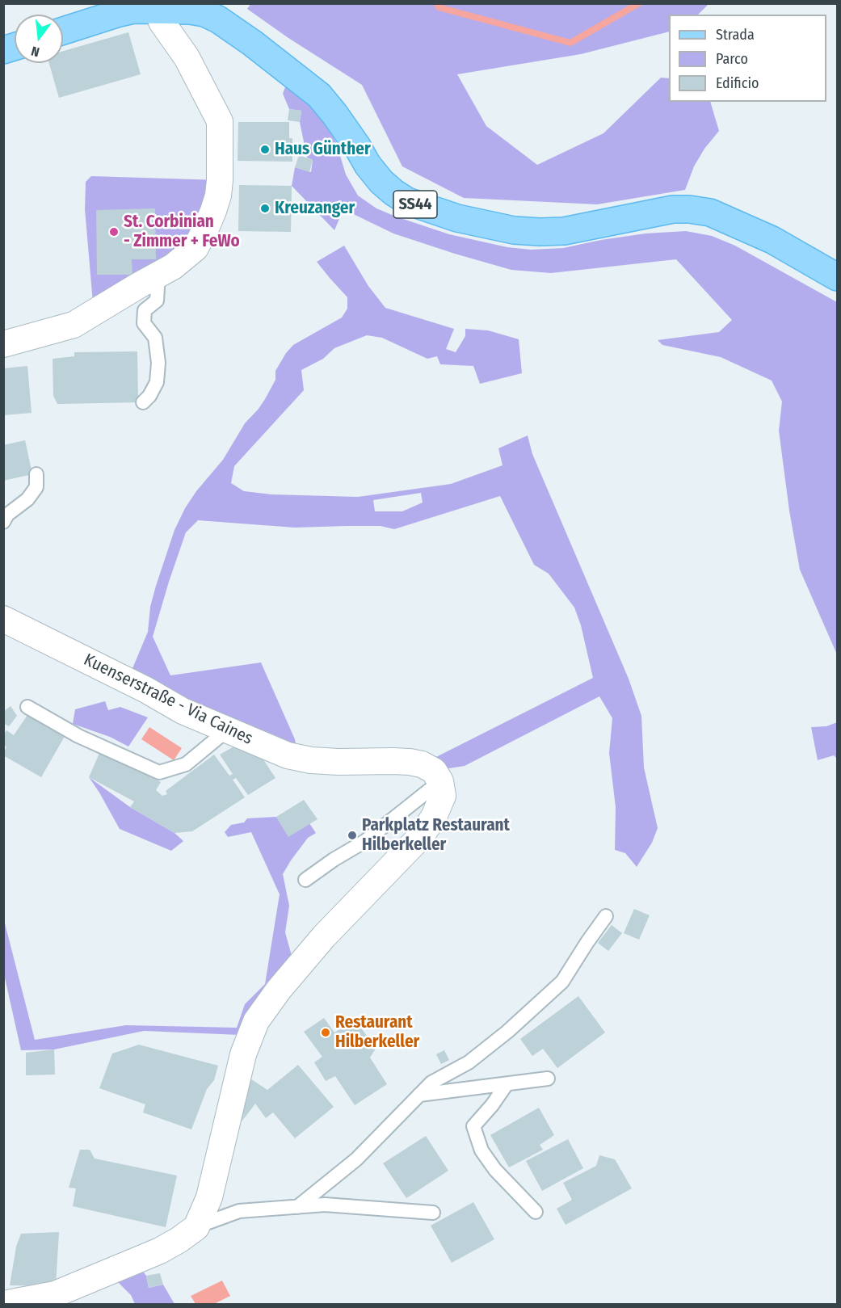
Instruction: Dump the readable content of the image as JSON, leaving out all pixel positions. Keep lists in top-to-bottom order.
{
  "streets": {
    "main road": ["SS44"],
    "street": ["Kuenserstraße - Via Caines"]
  },
  "places": [
    "Haus Günther",
    "Kreuzanger",
    "St. Corbinian - Zimmer + FeWo",
    "Parkplatz Restaurant Hilberkeller",
    "Restaurant Hilberkeller"
  ],
  "legend": ["Strada", "Parco", "Edificio"],
  "north": "bottom"
}
